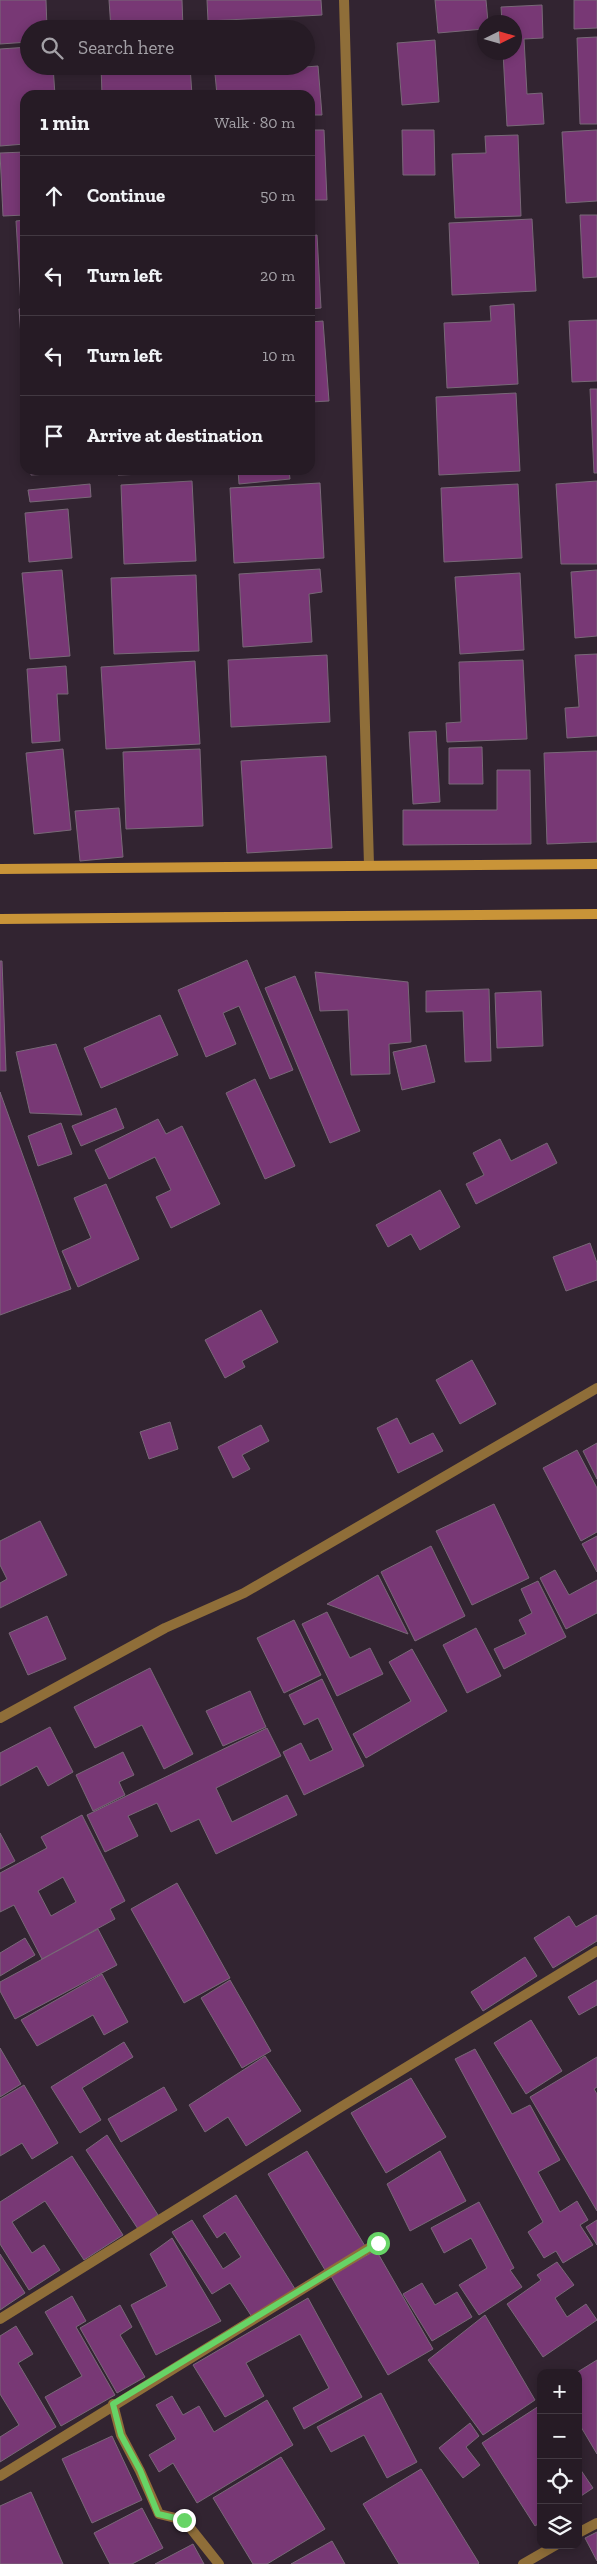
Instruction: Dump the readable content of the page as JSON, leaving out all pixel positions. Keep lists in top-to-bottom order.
{
  "north": "right",
  "page": {
    "search": "Search here",
    "heading": ["1 min", "Walk · 80 m"],
    "list": [
      ["Continue", "50 m"],
      ["Turn left", "20 m"],
      ["Turn left", "10 m"],
      "Arrive at destination"
    ],
    "map_buttons": ["+", "−"]
  }
}
